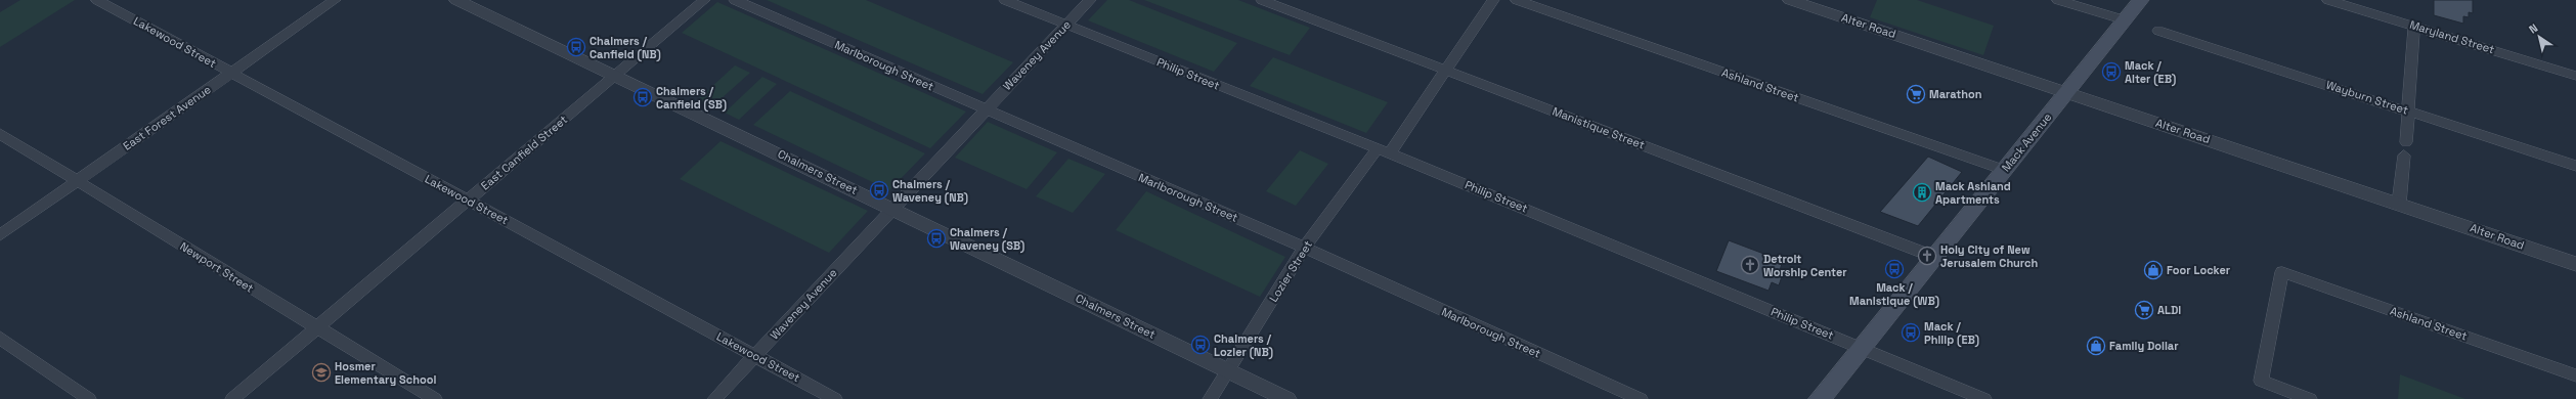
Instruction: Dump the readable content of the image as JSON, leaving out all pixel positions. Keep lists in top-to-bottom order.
{
  "streets": {
    "main road": ["Mack Avenue"],
    "street": [
      "Alter Road",
      "Maryland Street",
      "Lakewood Street",
      "Waveney Avenue",
      "Marlborough Street",
      "Philip Street",
      "Ashland Street",
      "Wayburn Street",
      "East Forest Avenue",
      "Manistique Street",
      "East Canfield Street",
      "Chalmers Street",
      "Newport Street",
      "Lozier Street"
    ]
  },
  "crossings": [
    ["Alter Road", "Mack Avenue"],
    ["Lakewood Street", "Waveney Avenue"],
    ["Lakewood Street", "East Forest Avenue"],
    ["Lakewood Street", "East Canfield Street"],
    ["Waveney Avenue", "Marlborough Street"],
    ["Waveney Avenue", "Philip Street"],
    ["Waveney Avenue", "Chalmers Street"],
    ["Marlborough Street", "Lozier Street"],
    ["Philip Street", "Mack Avenue"],
    ["Philip Street", "Lozier Street"],
    ["Ashland Street", "Mack Avenue"],
    ["East Forest Avenue", "Newport Street"],
    ["Manistique Street", "Mack Avenue"],
    ["East Canfield Street", "Chalmers Street"],
    ["East Canfield Street", "Newport Street"],
    ["Chalmers Street", "Lozier Street"]
  ],
  "places": {
    "bus stop": [
      "Chalmers / Canfield (NB)",
      "Mack / Alter (EB)",
      "Chalmers / Canfield (SB)",
      "Chalmers / Waveney (NB)",
      "Chalmers / Waveney (SB)",
      "Mack / Manistique (WB)",
      "Mack / Philip (EB)",
      "Chalmers / Lozier (NB)"
    ],
    "supermarket": ["Marathon", "ALDI"],
    "building": ["Mack Ashland Apartments"],
    "church": ["Holy City of New Jerusalem Church", "Detroit Worship Center"],
    "shop": ["Foor Locker", "Family Dollar"],
    "school or university": ["Hosmer Elementary School"]
  },
  "north": "top left"
}
